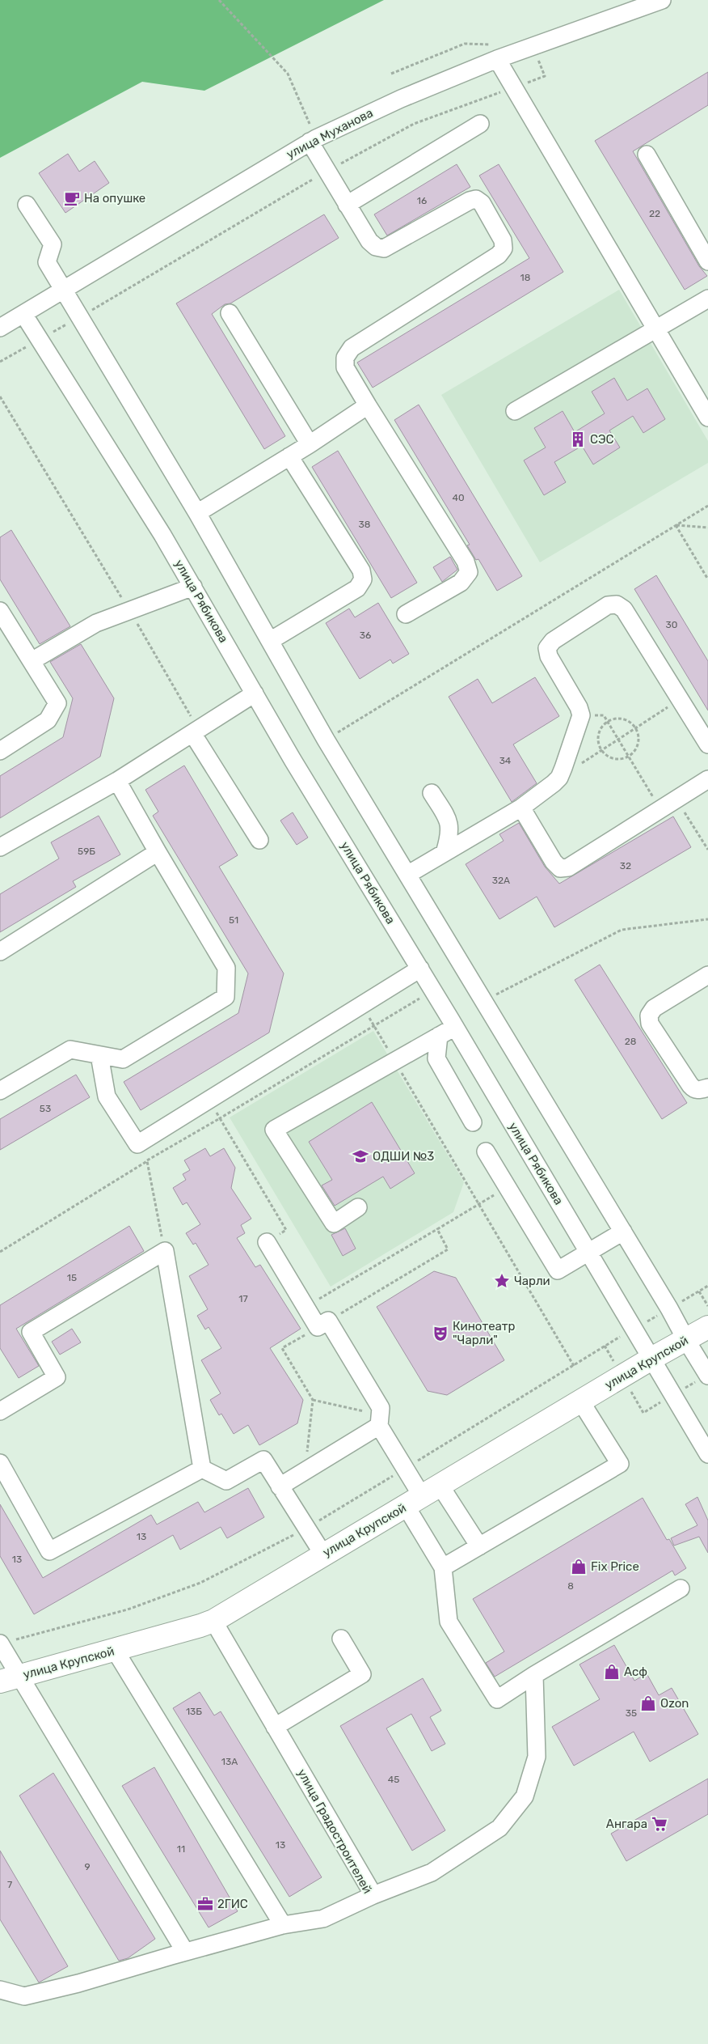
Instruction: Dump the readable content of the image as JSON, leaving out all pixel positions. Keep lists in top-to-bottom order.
{
  "streets": {
    "main road": ["улица Крупской"],
    "street": ["улица Муханова", "улица Рябикова", "улица Градостроителей"]
  },
  "crossings": [
    ["улица Муханова", "улица Рябикова"],
    ["улица Рябикова", "улица Крупской"],
    ["улица Крупской", "улица Градостроителей"]
  ],
  "places": {
    "cafe": ["На опушке"],
    "building": ["СЭС"],
    "school or university": ["ОДШИ №3"],
    "place": ["Чарли"],
    "theatre": ["Кинотеатр \"Чарли\""],
    "shop": ["Fix Price", "Асф", "Ozon"],
    "supermarket": ["Ангара"],
    "office": ["2ГИС"]
  },
  "house_numbers": [
    "16",
    "22",
    "18",
    "40",
    "38",
    "30",
    "36",
    "34",
    "59Б",
    "32",
    "32А",
    "51",
    "28",
    "53",
    "15",
    "17",
    "13",
    "13",
    "8",
    "13Б",
    "35",
    "13А",
    "45",
    "13",
    "11",
    "9",
    "7"
  ]
}
